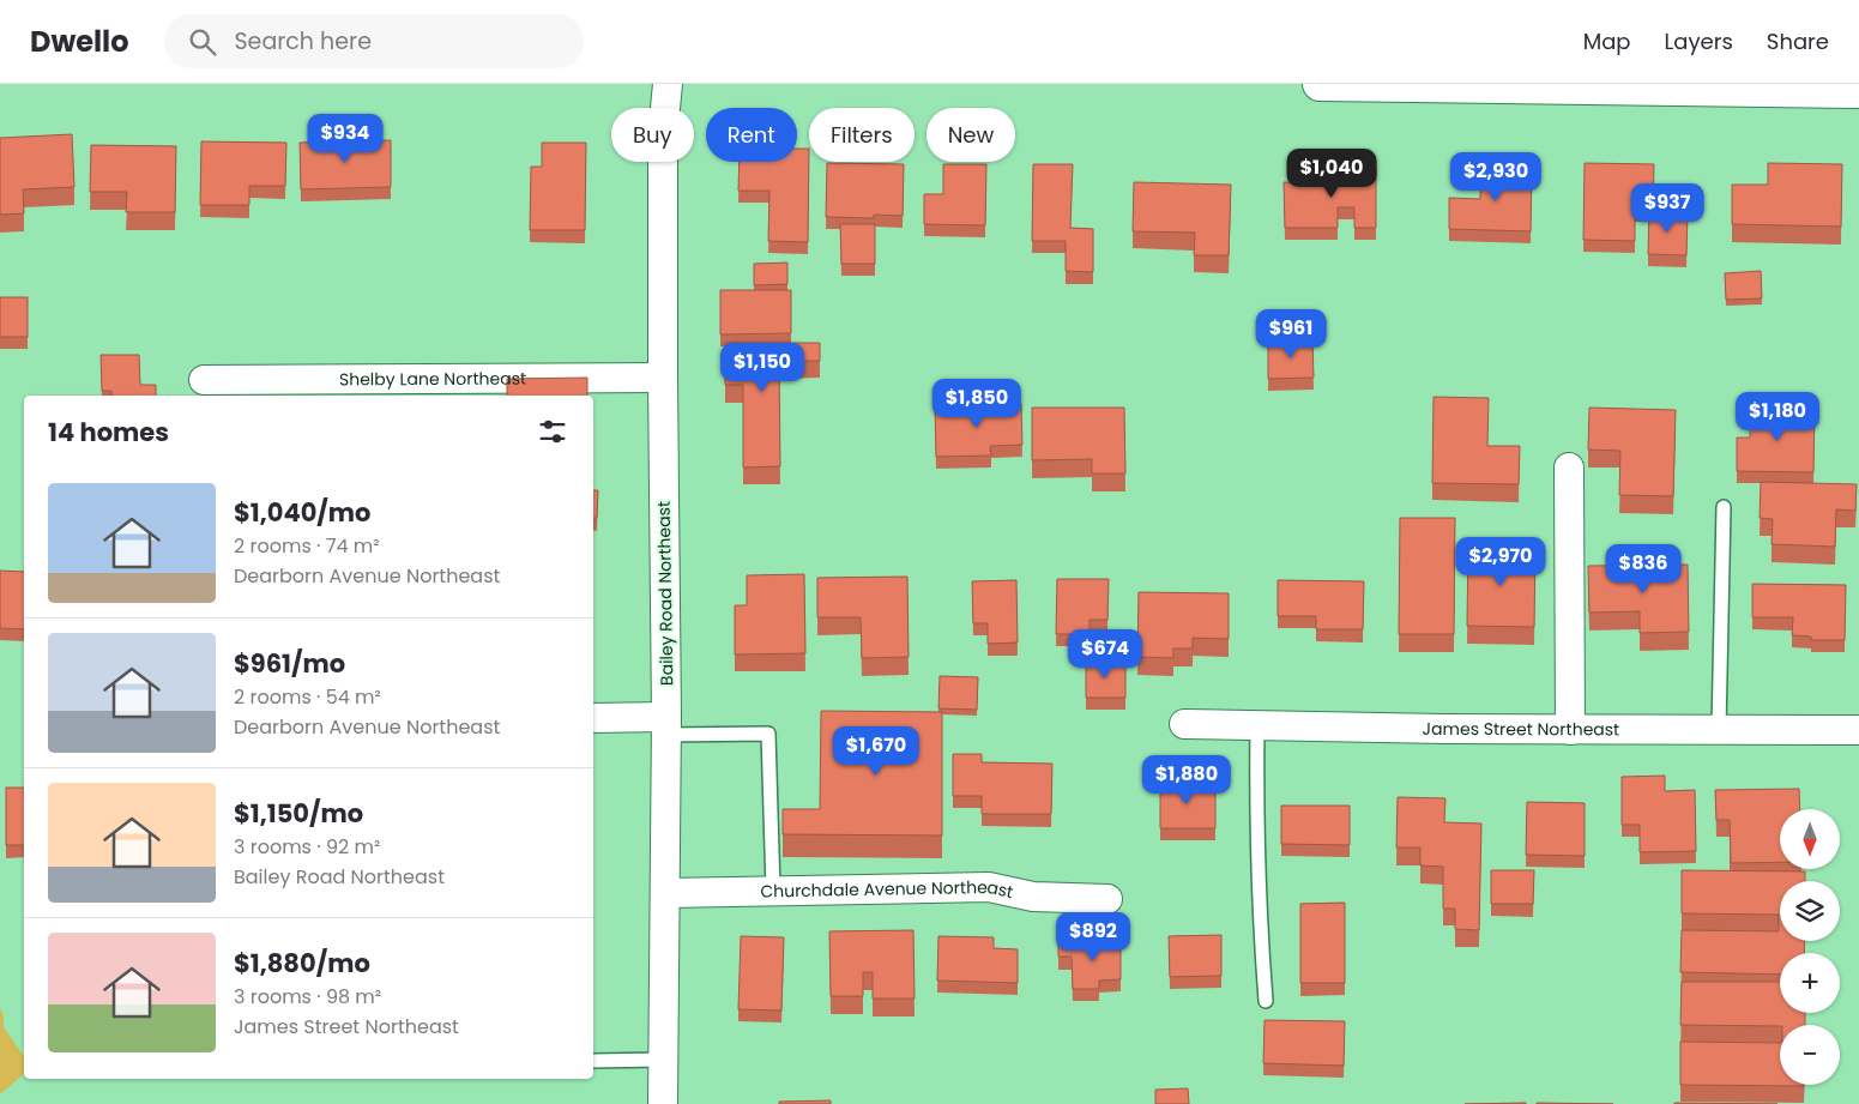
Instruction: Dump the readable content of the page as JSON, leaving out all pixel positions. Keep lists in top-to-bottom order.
{
  "streets": {
    "street": [
      "Shelby Lane Northeast",
      "Bailey Road Northeast",
      "James Street Northeast",
      "Churchdale Avenue Northeast"
    ]
  },
  "crossings": [
    ["Shelby Lane Northeast", "Bailey Road Northeast"],
    ["Bailey Road Northeast", "Churchdale Avenue Northeast"]
  ],
  "north": "bottom",
  "page": {
    "header": "Dwello",
    "search": "Search here",
    "nav": ["Map", "Layers", "Share"],
    "chip": [
      "Buy",
      "Rent",
      "Filters",
      "New"
    ],
    "price": [
      "$934",
      "$1,040",
      "$2,930",
      "$937",
      "$961",
      "$1,150",
      "$1,850",
      "$1,180",
      "$2,970",
      "$836",
      "$674",
      "$1,670",
      "$1,880",
      "$892"
    ],
    "heading": "14 homes",
    "list": [
      {
        "name": "$1,040/mo",
        "note": "2 rooms · 74 m² · Dearborn Avenue Northeast"
      },
      {
        "name": "$961/mo",
        "note": "2 rooms · 54 m² · Dearborn Avenue Northeast"
      },
      {
        "name": "$1,150/mo",
        "note": "3 rooms · 92 m² · Bailey Road Northeast"
      },
      {
        "name": "$1,880/mo",
        "note": "3 rooms · 98 m² · James Street Northeast"
      }
    ],
    "map_buttons": ["+", "−"]
  }
}
